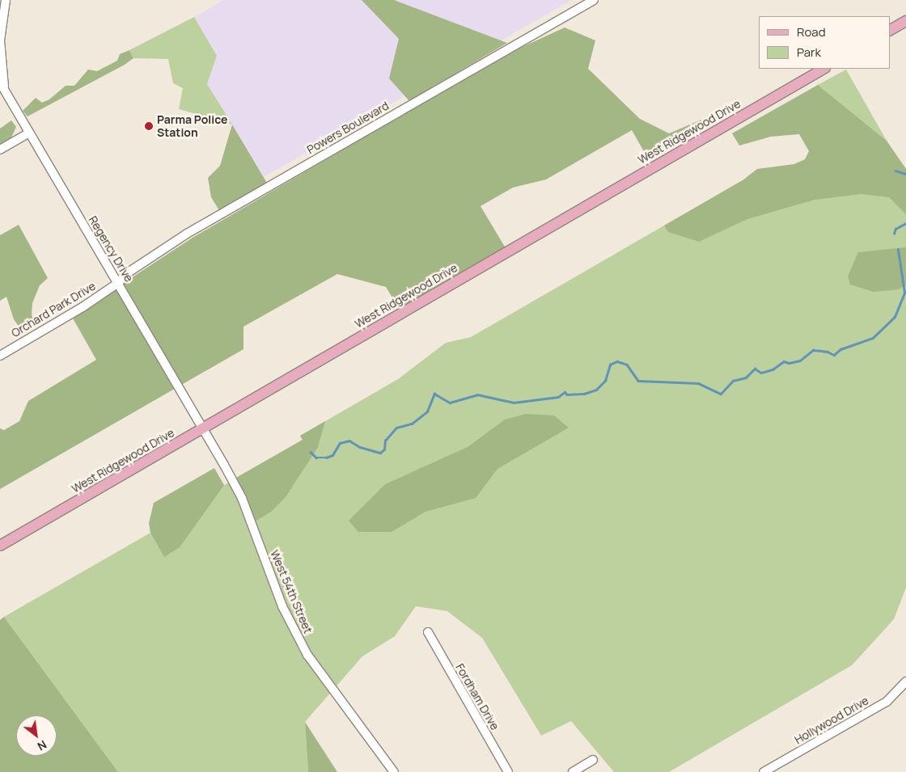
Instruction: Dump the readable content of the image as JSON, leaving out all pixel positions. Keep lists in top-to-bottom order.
{
  "streets": {
    "main road": ["West Ridgewood Drive"],
    "street": [
      "Powers Boulevard",
      "Regency Drive",
      "Orchard Park Drive",
      "West 54th Street",
      "Fordham Drive",
      "Hollywood Drive"
    ]
  },
  "crossings": [
    ["Powers Boulevard", "Regency Drive"],
    ["Powers Boulevard", "Orchard Park Drive"],
    ["West Ridgewood Drive", "Regency Drive"],
    ["West Ridgewood Drive", "West 54th Street"],
    ["Regency Drive", "Orchard Park Drive"],
    ["Regency Drive", "West 54th Street"]
  ],
  "places": ["Parma Police Station"],
  "legend": ["Road", "Park"],
  "north": "bottom right"
}
